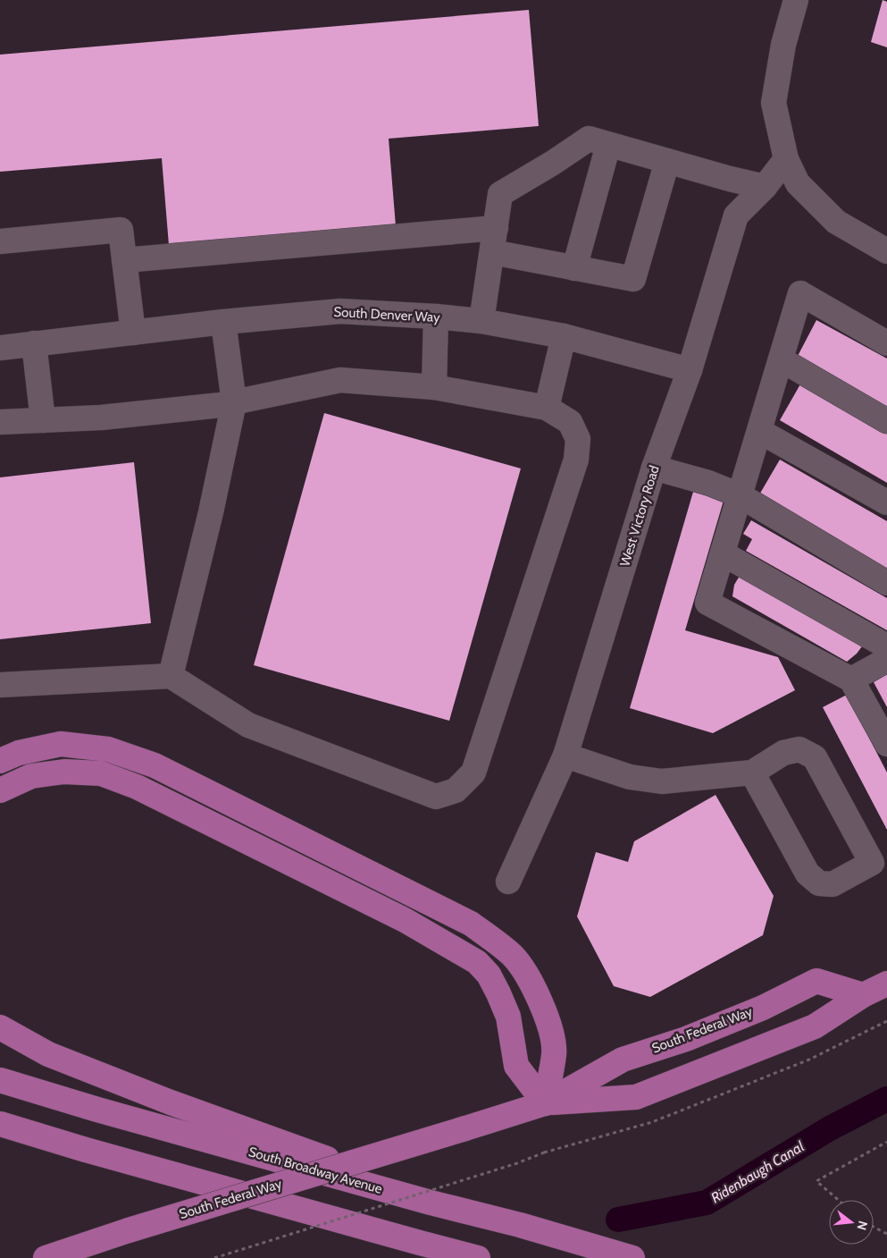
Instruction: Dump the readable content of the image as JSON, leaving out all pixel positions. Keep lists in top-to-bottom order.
{
  "streets": {
    "main road": ["South Federal Way", "South Broadway Avenue"],
    "street": ["South Denver Way", "West Victory Road"]
  },
  "crossings": [
    ["South Denver Way", "West Victory Road"]
  ],
  "water": ["Ridenbaugh Canal"],
  "north": "right"
}
